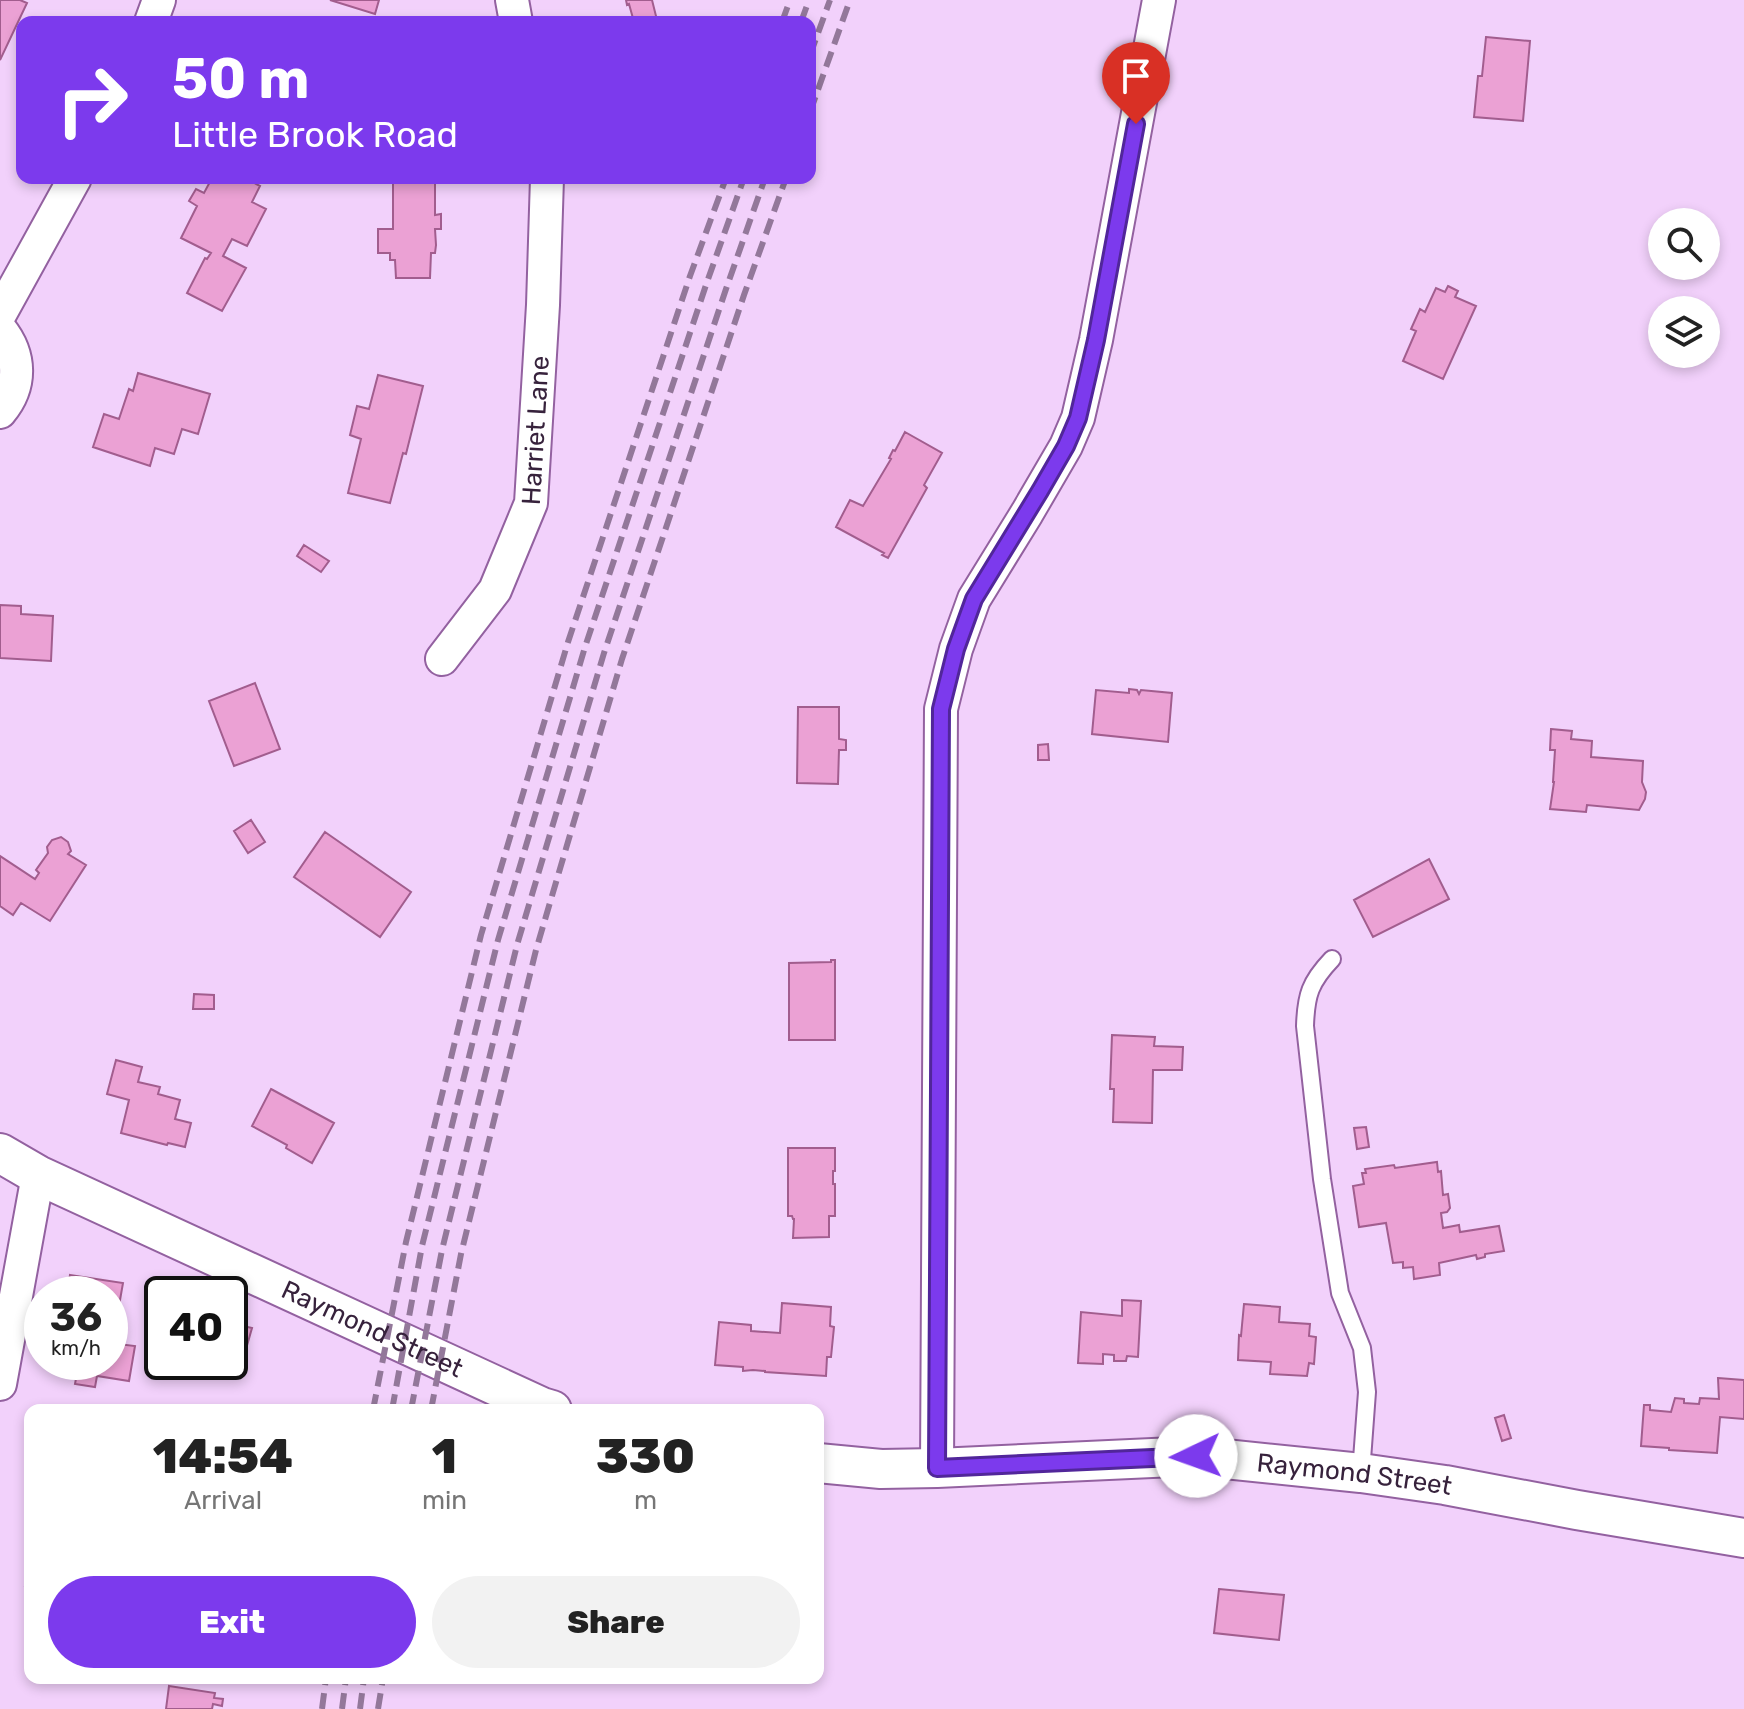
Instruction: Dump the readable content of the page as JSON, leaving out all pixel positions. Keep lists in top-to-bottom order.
{
  "streets": {
    "street": ["Harriet Lane", "Raymond Street"]
  },
  "page": {
    "turn": ["50 m", "Little Brook Road"],
    "speed": "36 km/h",
    "limit": "40",
    "eta": [
      "14:54",
      "Arrival",
      "1",
      "min",
      "330",
      "m"
    ],
    "buttons": ["Exit", "Share"]
  }
}
